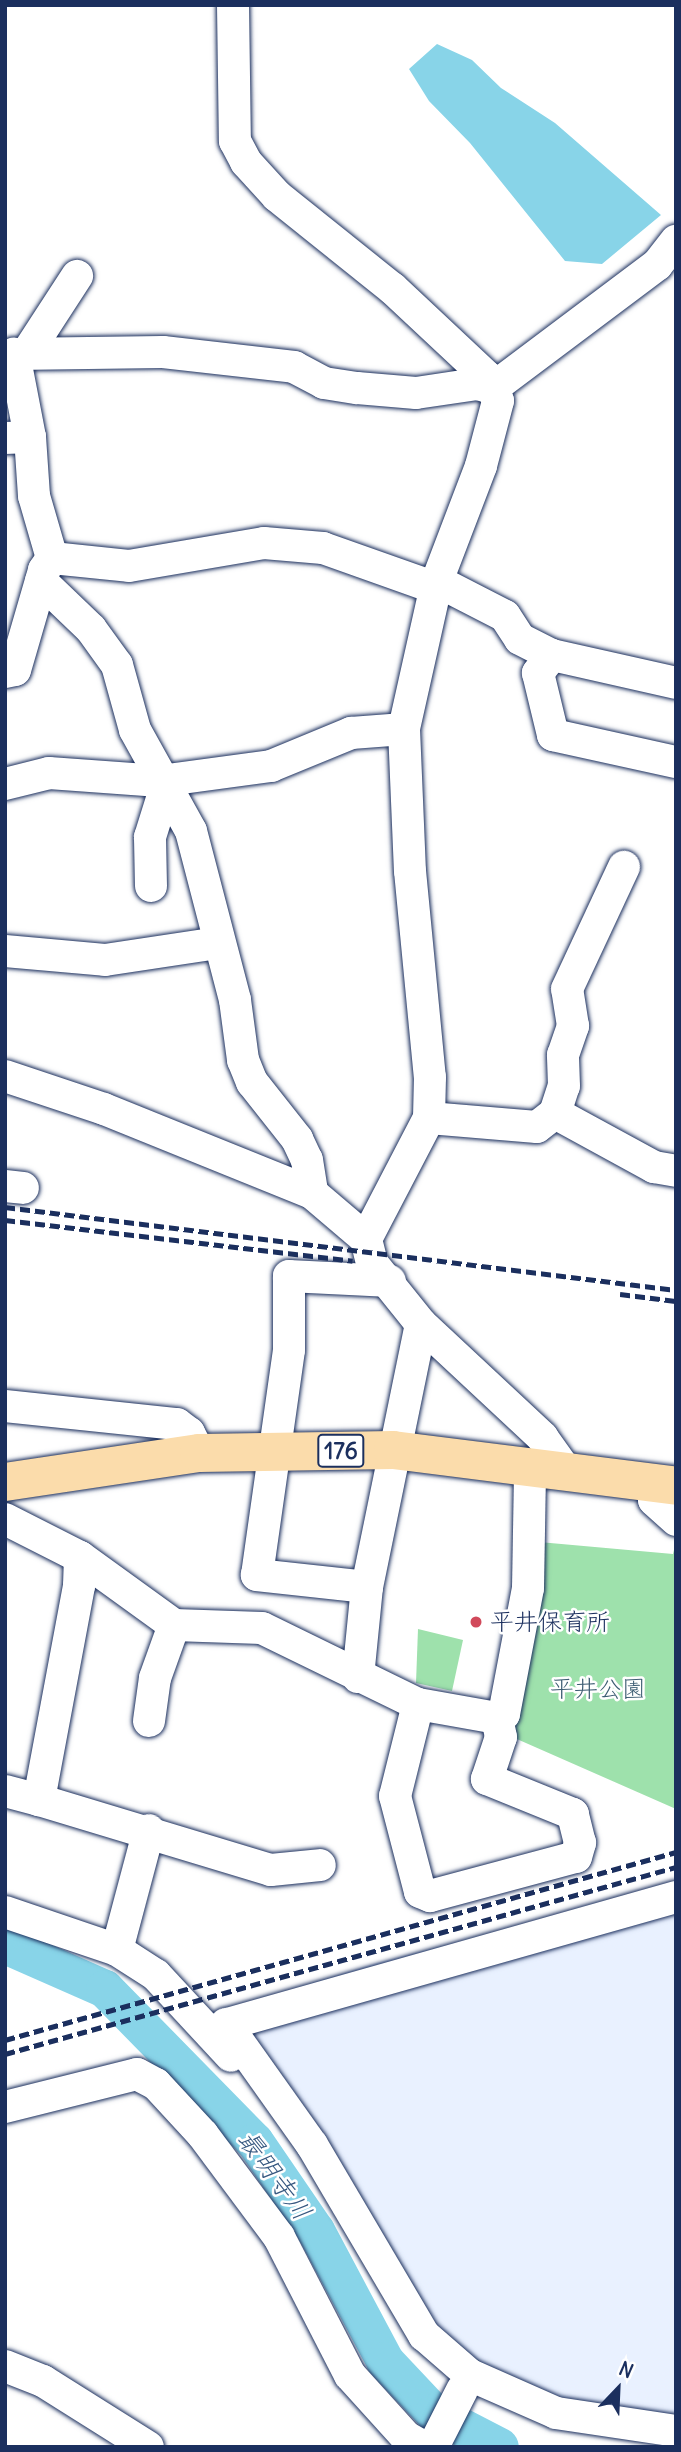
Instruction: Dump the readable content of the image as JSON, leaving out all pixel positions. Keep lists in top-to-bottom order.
{
  "streets": {
    "highway": ["176"]
  },
  "water": ["最明寺川"],
  "parks": ["平井公園"],
  "places": ["平井保育所"],
  "north": "top right"
}
